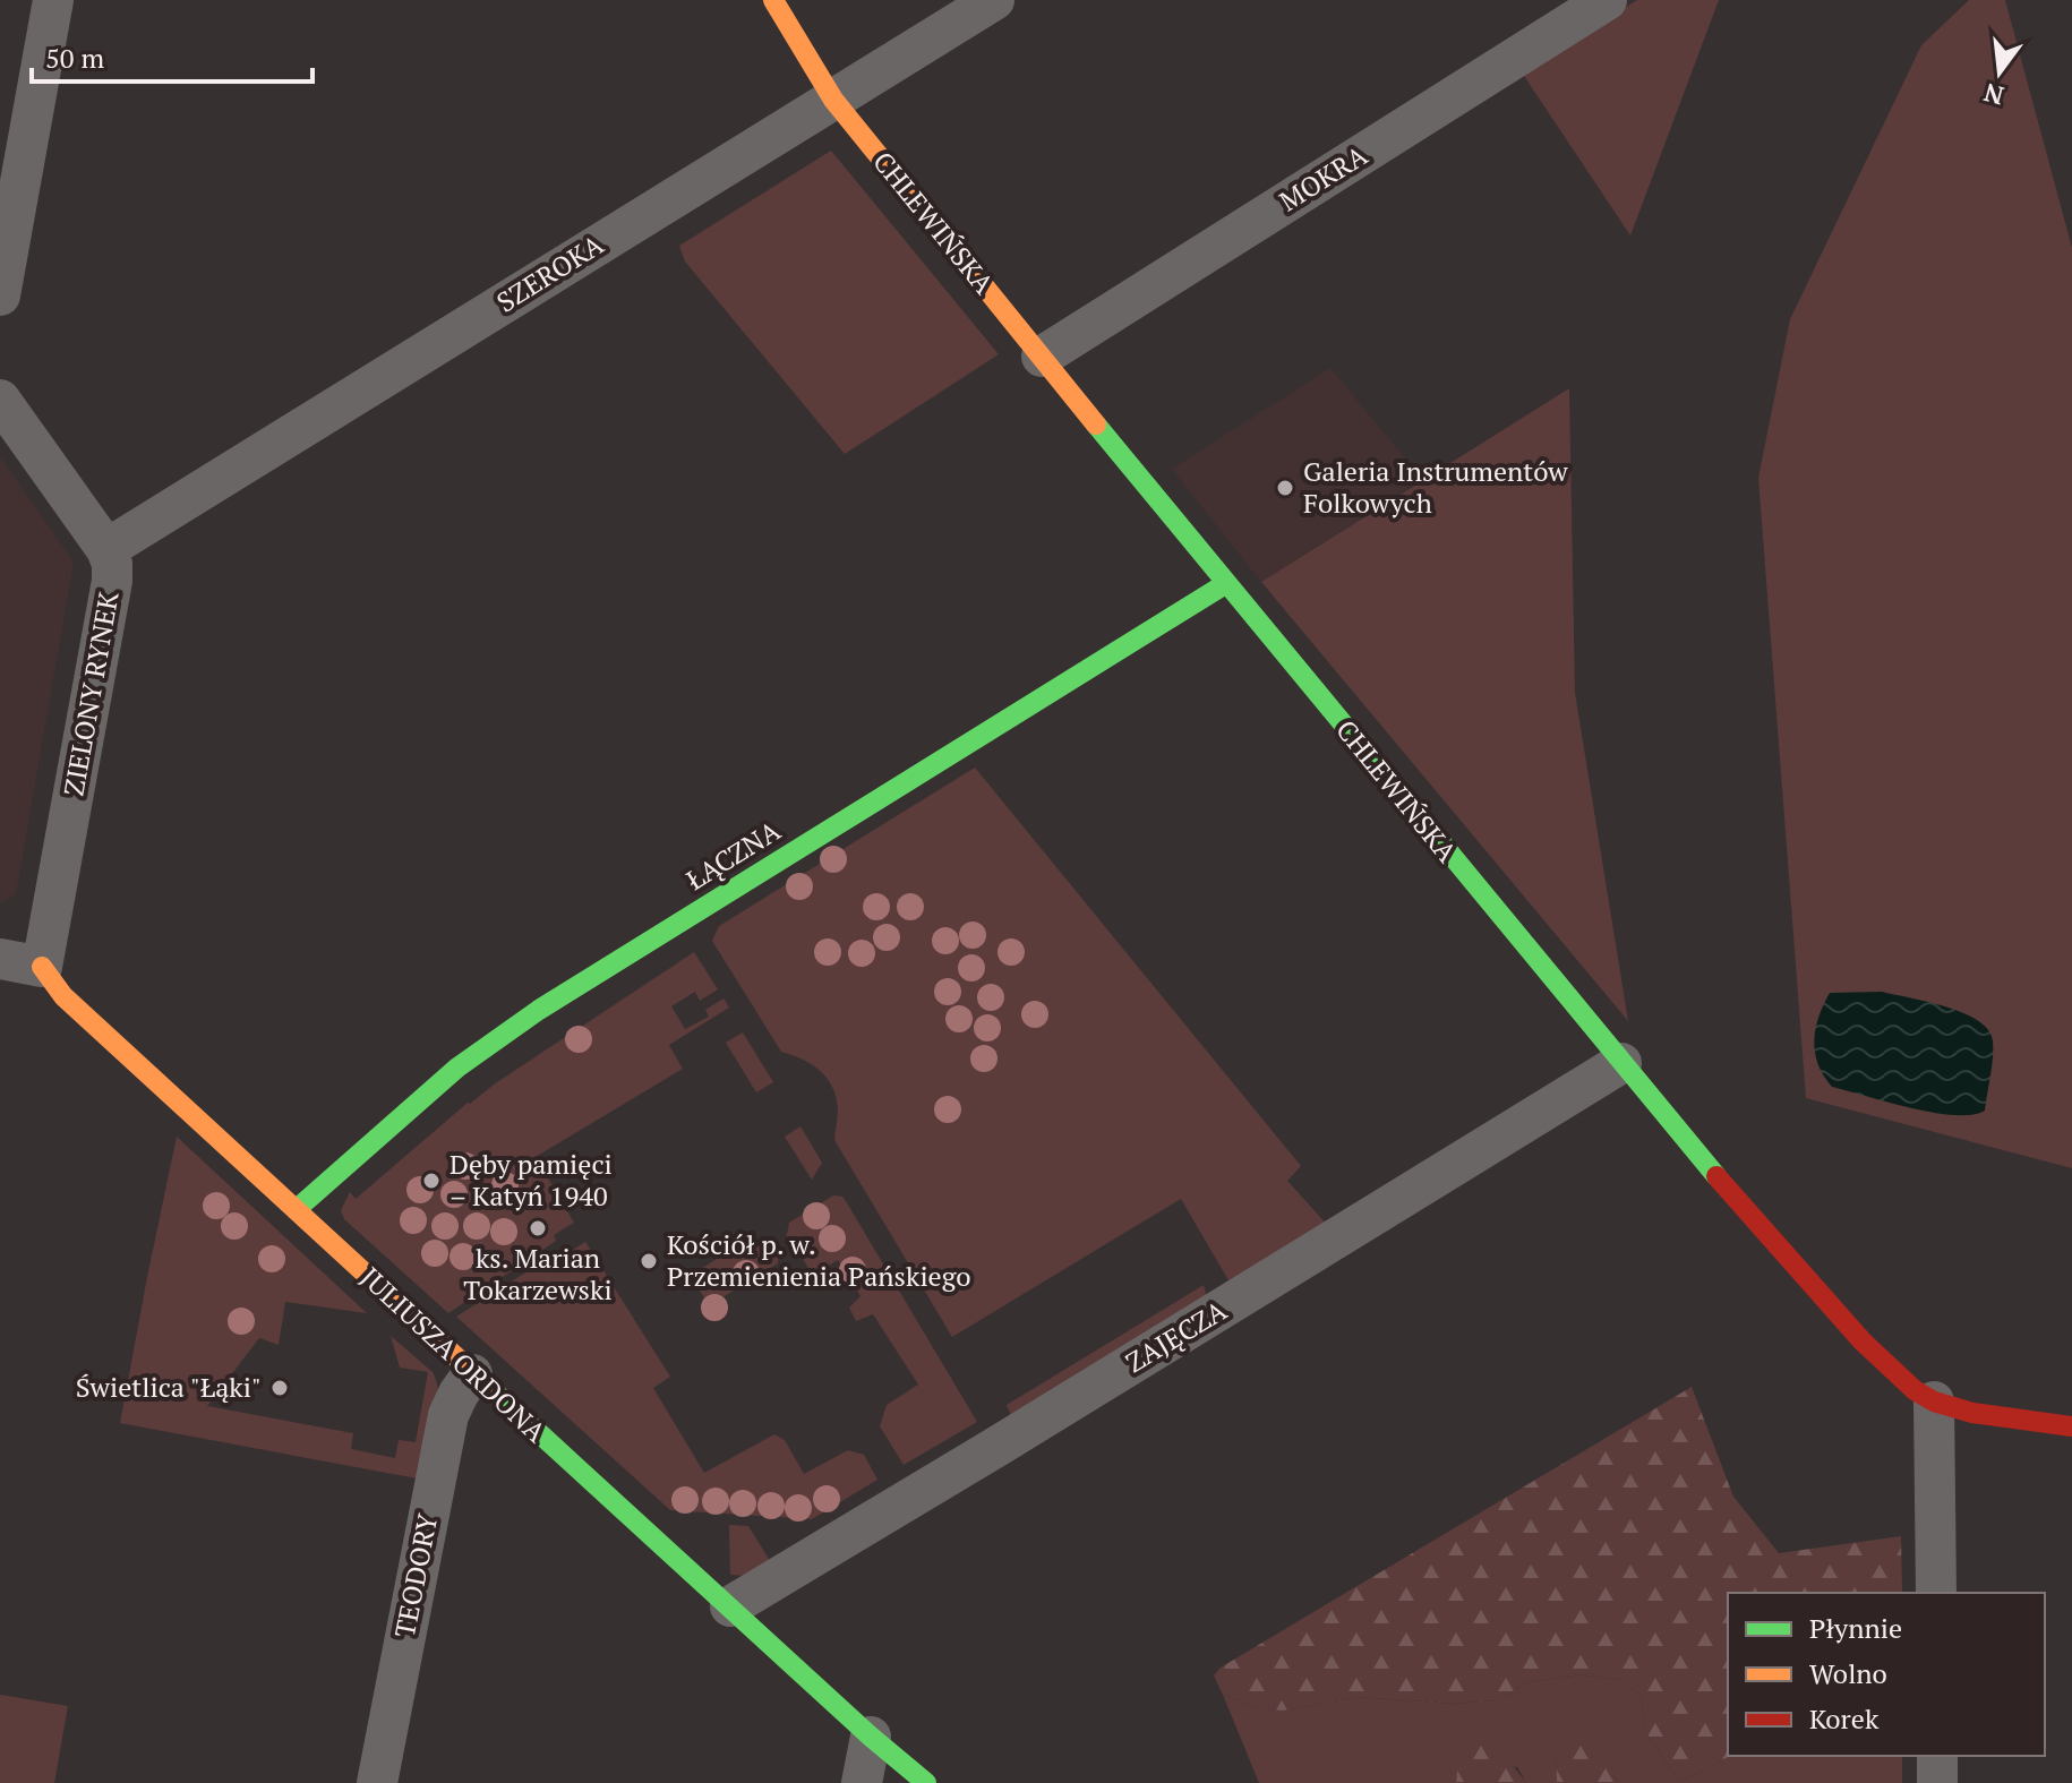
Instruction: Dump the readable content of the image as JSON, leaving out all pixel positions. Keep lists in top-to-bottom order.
{
  "streets": {
    "street": [
      "MOKRA",
      "CHLEWIŃSKA",
      "SZEROKA",
      "ZIELONY RYNEK",
      "ŁĄCZNA",
      "ZAJĘCZA",
      "JULIUSZA ORDONA",
      "TEODORY"
    ]
  },
  "crossings": [
    ["MOKRA", "CHLEWIŃSKA"],
    ["CHLEWIŃSKA", "SZEROKA"],
    ["CHLEWIŃSKA", "ŁĄCZNA"],
    ["CHLEWIŃSKA", "ZAJĘCZA"],
    ["SZEROKA", "ZIELONY RYNEK"],
    ["ZIELONY RYNEK", "JULIUSZA ORDONA"],
    ["ŁĄCZNA", "JULIUSZA ORDONA"],
    ["ZAJĘCZA", "JULIUSZA ORDONA"],
    ["JULIUSZA ORDONA", "TEODORY"]
  ],
  "places": [
    "Galeria Instrumentów Folkowych",
    "Dęby pamięci – Katyń 1940",
    "ks. Marian Tokarzewski",
    "Kościół p. w. Przemienienia Pańskiego",
    "Świetlica \"Łąki\""
  ],
  "legend": ["Płynnie", "Wolno", "Korek"],
  "scale_bar": "50 m",
  "north": "bottom"
}
